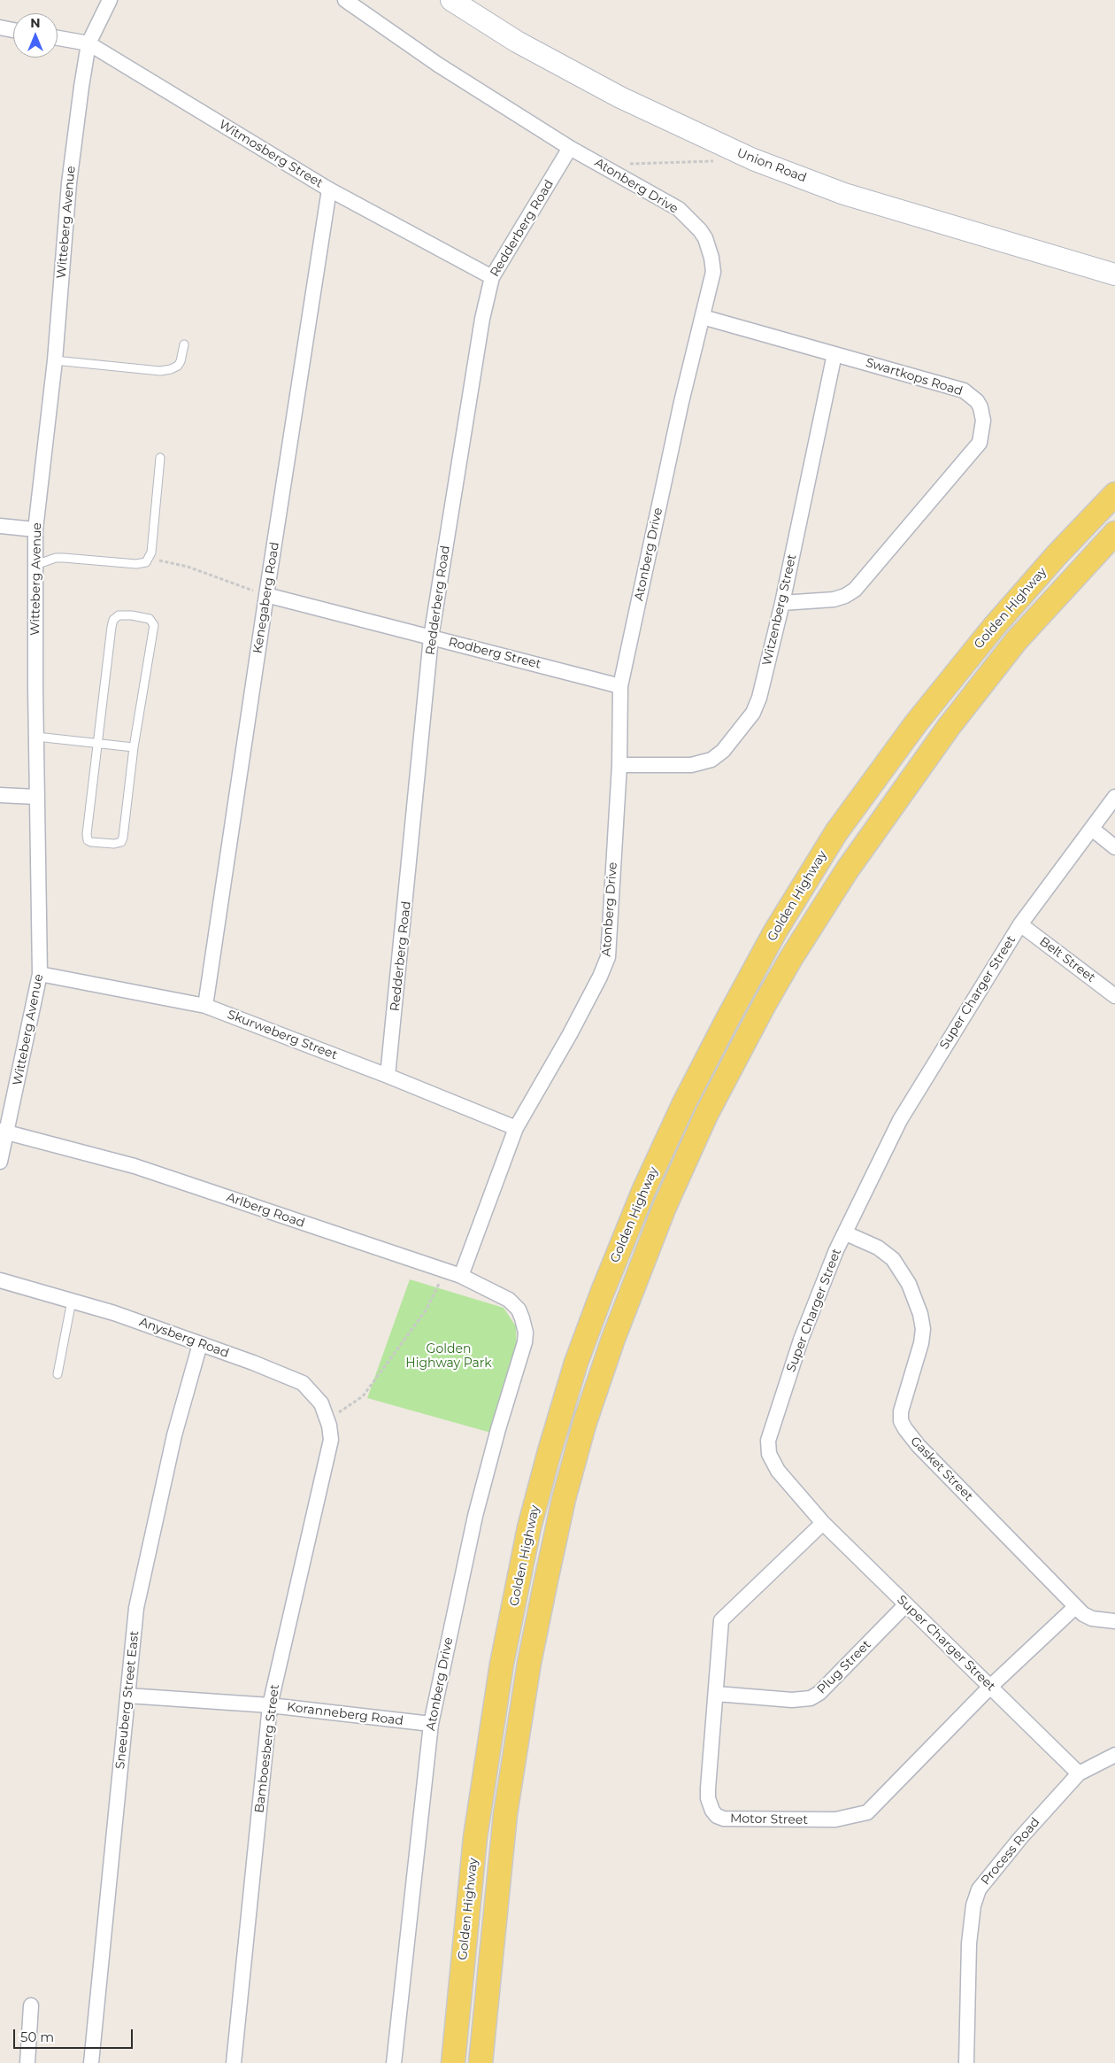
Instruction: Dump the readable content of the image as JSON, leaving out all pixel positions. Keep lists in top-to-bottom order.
{
  "streets": {
    "main road": ["Golden Highway"],
    "street": [
      "Witmosberg Street",
      "Union Road",
      "Atonberg Drive",
      "Witteberg Avenue",
      "Redderberg Road",
      "Swartkops Road",
      "Kenegaberg Road",
      "Witzenberg Street",
      "Rodberg Street",
      "Belt Street",
      "Super Charger Street",
      "Skurweberg Street",
      "Arlberg Road",
      "Anysberg Road",
      "Gasket Street",
      "Plug Street",
      "Sneeuberg Street East",
      "Koranneberg Road",
      "Bamboesberg Street",
      "Motor Street",
      "Process Road"
    ]
  },
  "crossings": [
    ["Witmosberg Street", "Witteberg Avenue"],
    ["Witmosberg Street", "Redderberg Road"],
    ["Witmosberg Street", "Kenegaberg Road"],
    ["Atonberg Drive", "Redderberg Road"],
    ["Atonberg Drive", "Swartkops Road"],
    ["Atonberg Drive", "Witzenberg Street"],
    ["Atonberg Drive", "Rodberg Street"],
    ["Atonberg Drive", "Skurweberg Street"],
    ["Atonberg Drive", "Arlberg Road"],
    ["Atonberg Drive", "Koranneberg Road"],
    ["Witteberg Avenue", "Skurweberg Street"],
    ["Witteberg Avenue", "Arlberg Road"],
    ["Redderberg Road", "Rodberg Street"],
    ["Redderberg Road", "Skurweberg Street"],
    ["Swartkops Road", "Witzenberg Street"],
    ["Kenegaberg Road", "Rodberg Street"],
    ["Kenegaberg Road", "Skurweberg Street"],
    ["Belt Street", "Super Charger Street"],
    ["Super Charger Street", "Gasket Street"],
    ["Super Charger Street", "Plug Street"],
    ["Super Charger Street", "Motor Street"],
    ["Super Charger Street", "Process Road"],
    ["Anysberg Road", "Sneeuberg Street East"],
    ["Anysberg Road", "Bamboesberg Street"],
    ["Gasket Street", "Motor Street"],
    ["Plug Street", "Motor Street"],
    ["Sneeuberg Street East", "Koranneberg Road"],
    ["Koranneberg Road", "Bamboesberg Street"]
  ],
  "parks": ["Golden Highway Park"],
  "scale_bar": "50 m",
  "north": "top"
}
